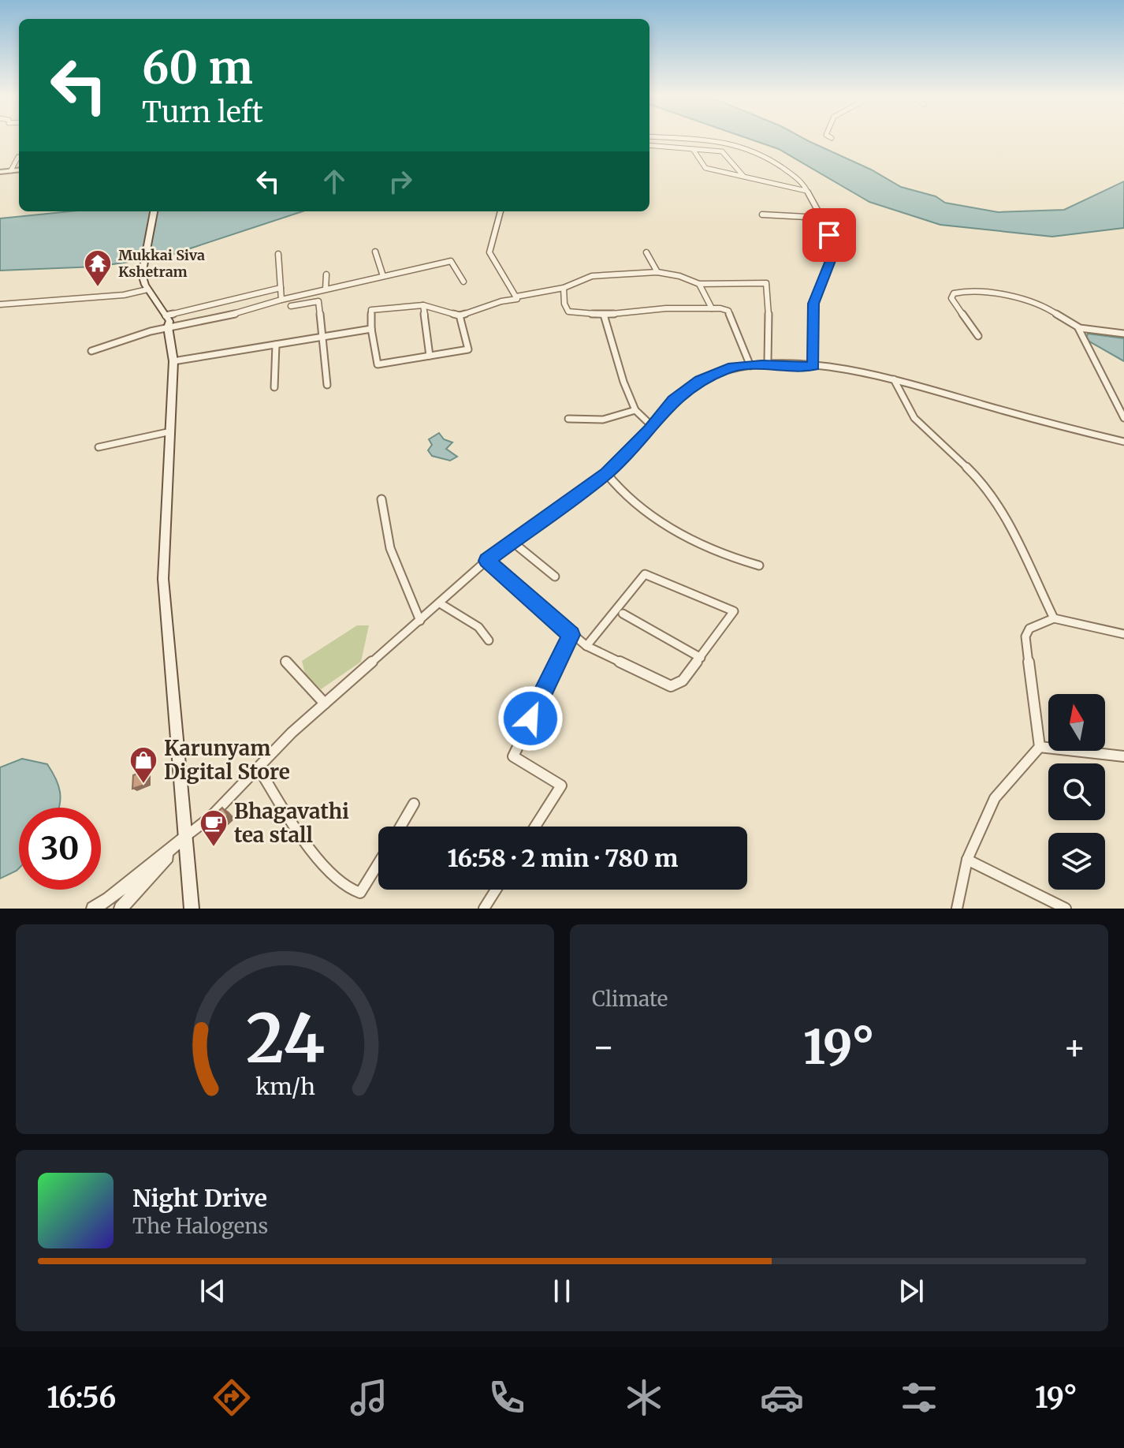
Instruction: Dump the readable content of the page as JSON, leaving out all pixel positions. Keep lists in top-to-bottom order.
{
  "places": {
    "temple": ["Mukkai Siva Kshetram"],
    "shop": ["Karunyam Digital Store"],
    "cafe": ["Bhagavathi tea stall"]
  },
  "north": "top",
  "page": {
    "turn": ["60 m", "Turn left"],
    "limit": "30",
    "trip": "16:58 · 2 min · 780 m",
    "tile": "Climate",
    "heat": ["−", "19°", "+"],
    "song": ["Night Drive", "The Halogens"],
    "tabs": ["16:56", "19°"],
    "gauge": ["24", "km/h"]
  }
}
